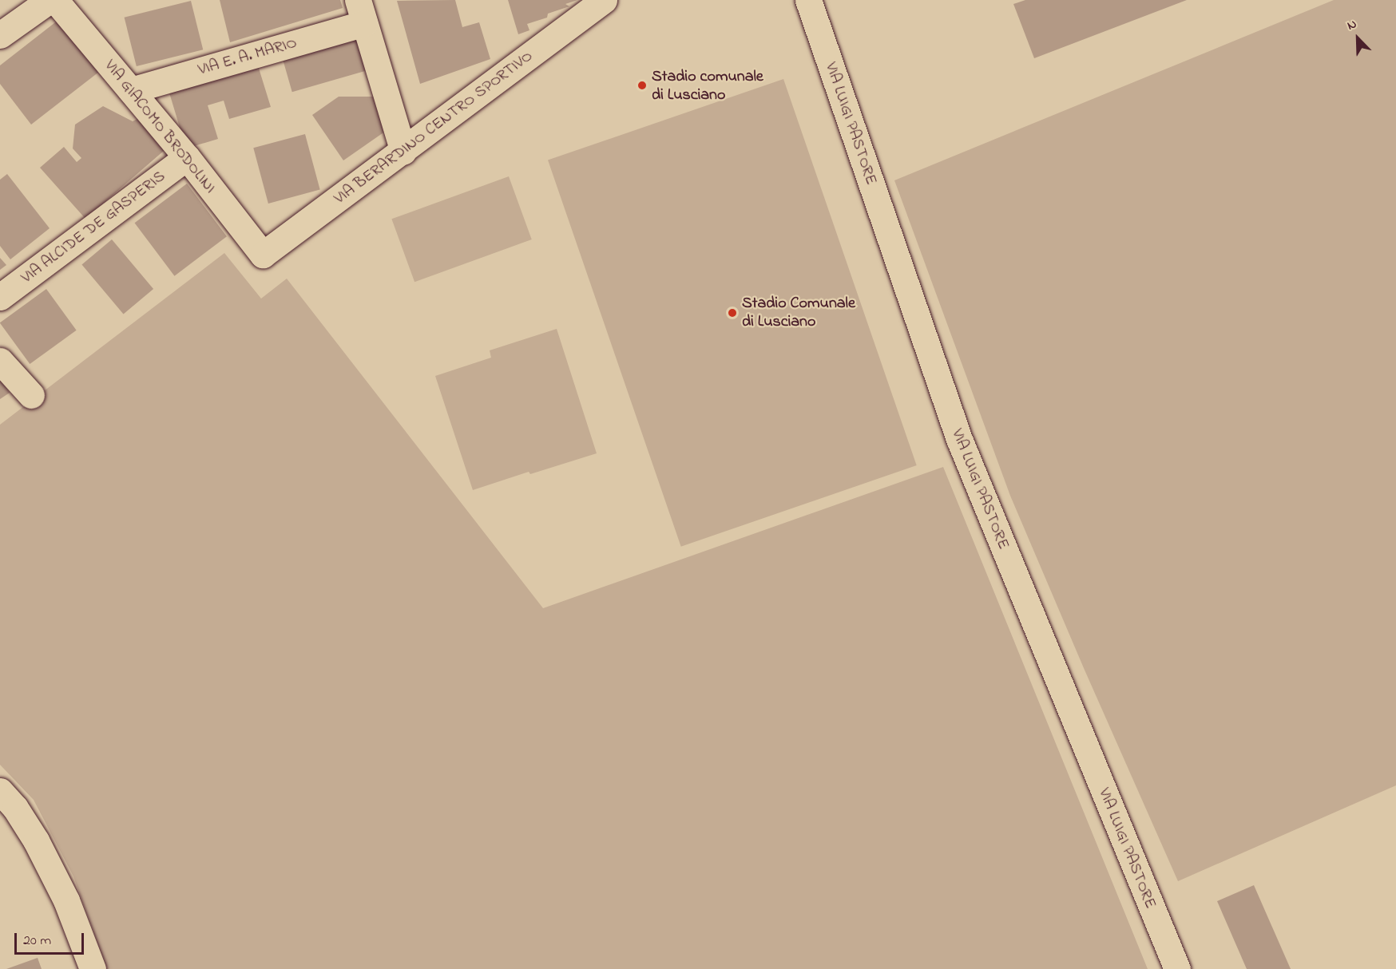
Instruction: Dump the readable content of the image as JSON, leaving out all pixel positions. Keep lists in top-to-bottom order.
{
  "streets": {
    "street": [
      "VIA E. A. MARIO",
      "VIA LUIGI PASTORE",
      "VIA GIACOMO BRODOLINI",
      "VIA BERARDINO CENTRO SPORTIVO",
      "VIA ALCIDE DE GASPERIS"
    ]
  },
  "crossings": [
    ["VIA E. A. MARIO", "VIA GIACOMO BRODOLINI"],
    ["VIA GIACOMO BRODOLINI", "VIA BERARDINO CENTRO SPORTIVO"],
    ["VIA GIACOMO BRODOLINI", "VIA ALCIDE DE GASPERIS"]
  ],
  "places": ["Stadio comunale di Lusciano", "Stadio Comunale di Lusciano"],
  "scale_bar": "20 m",
  "north": "top left"
}
